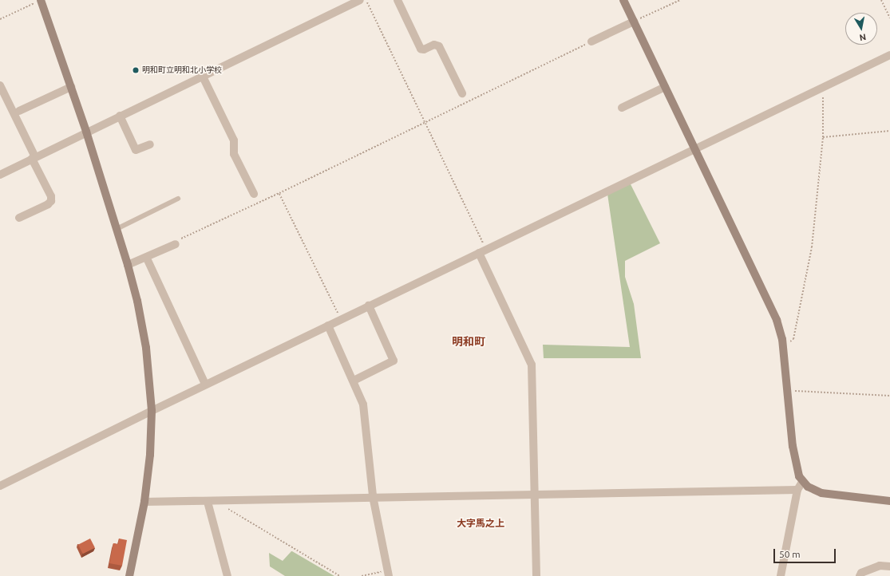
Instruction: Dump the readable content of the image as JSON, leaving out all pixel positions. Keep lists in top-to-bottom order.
{
  "districts": ["明和町", "大字馬之上"],
  "places": ["明和町立明和北小学校"],
  "scale_bar": "50 m",
  "north": "bottom"
}
